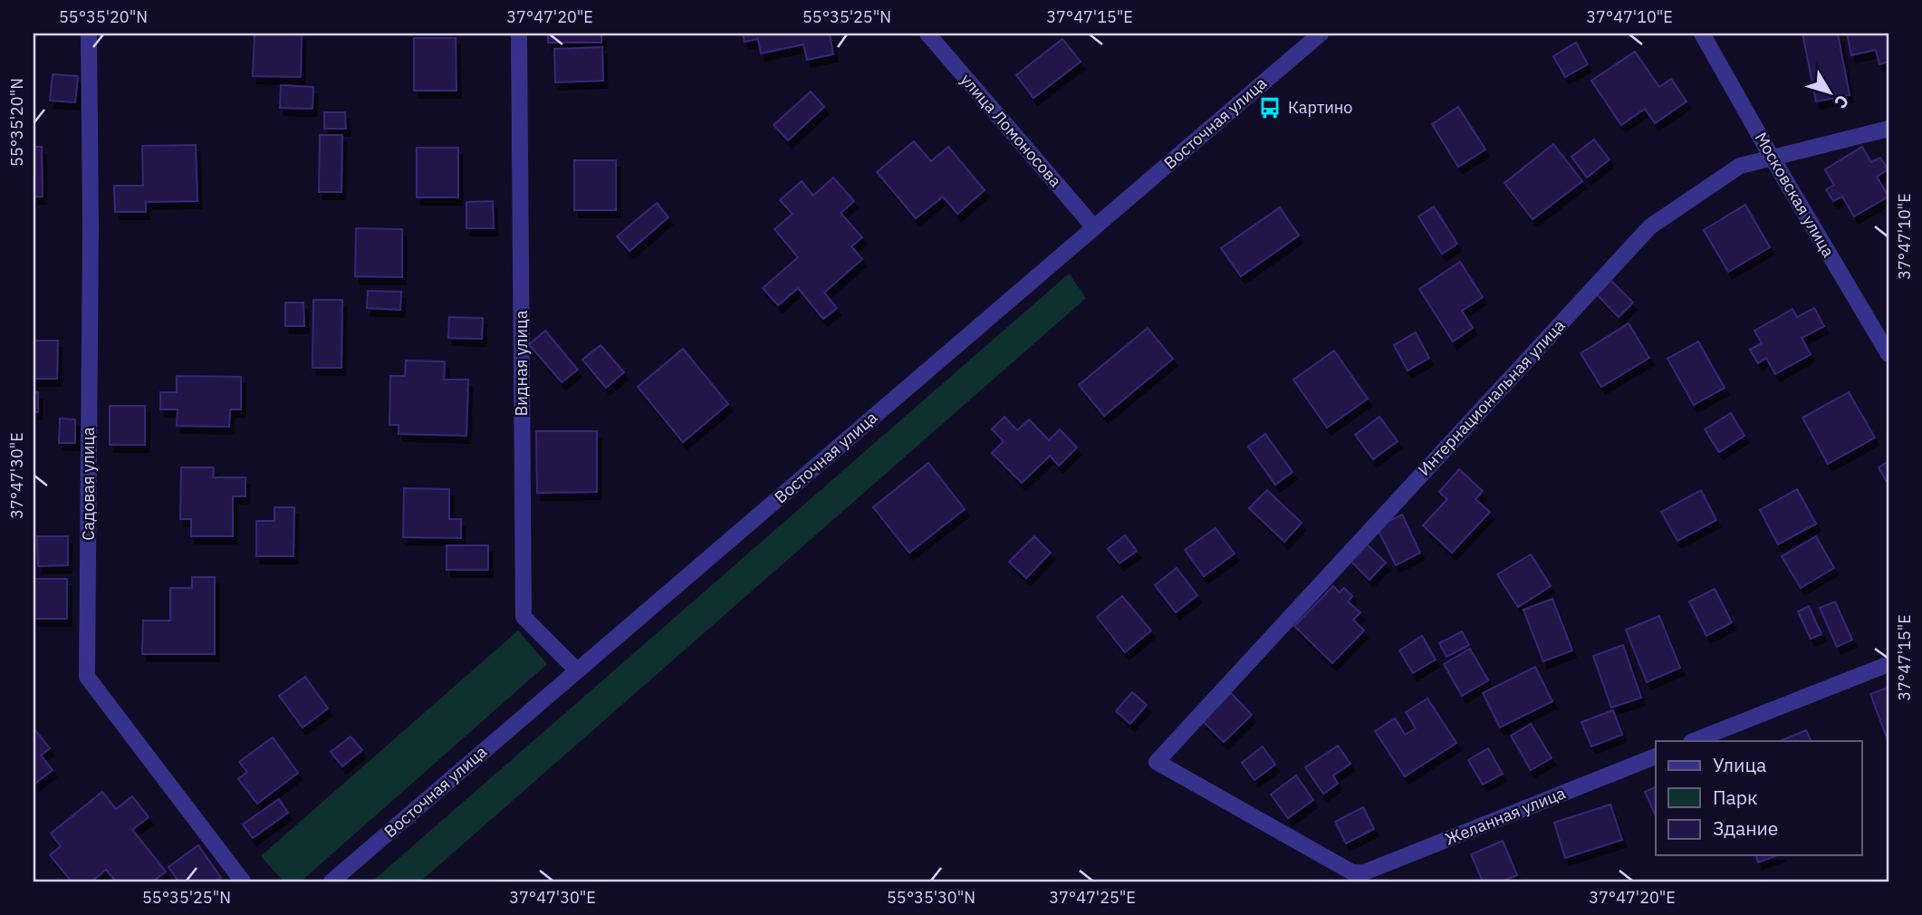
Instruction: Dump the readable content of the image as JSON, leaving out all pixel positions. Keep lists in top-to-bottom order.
{
  "streets": {
    "street": [
      "Восточная улица",
      "улица Ломоносова",
      "Московская улица",
      "Видная улица",
      "Интернациональная улица",
      "Садовая улица",
      "Желанная улица"
    ]
  },
  "crossings": [
    ["Восточная улица", "улица Ломоносова"],
    ["Восточная улица", "Видная улица"],
    ["Московская улица", "Интернациональная улица"],
    ["Интернациональная улица", "Желанная улица"]
  ],
  "places": {
    "bus stop": ["Картино"]
  },
  "legend": ["Улица", "Парк", "Здание"],
  "north": "bottom right",
  "coordinates": [
    "55°35'20\"N",
    "37°47'20\"E",
    "55°35'25\"N",
    "37°47'15\"E",
    "37°47'10\"E",
    "37°47'30\"E",
    "55°35'30\"N",
    "37°47'25\"E"
  ]
}
